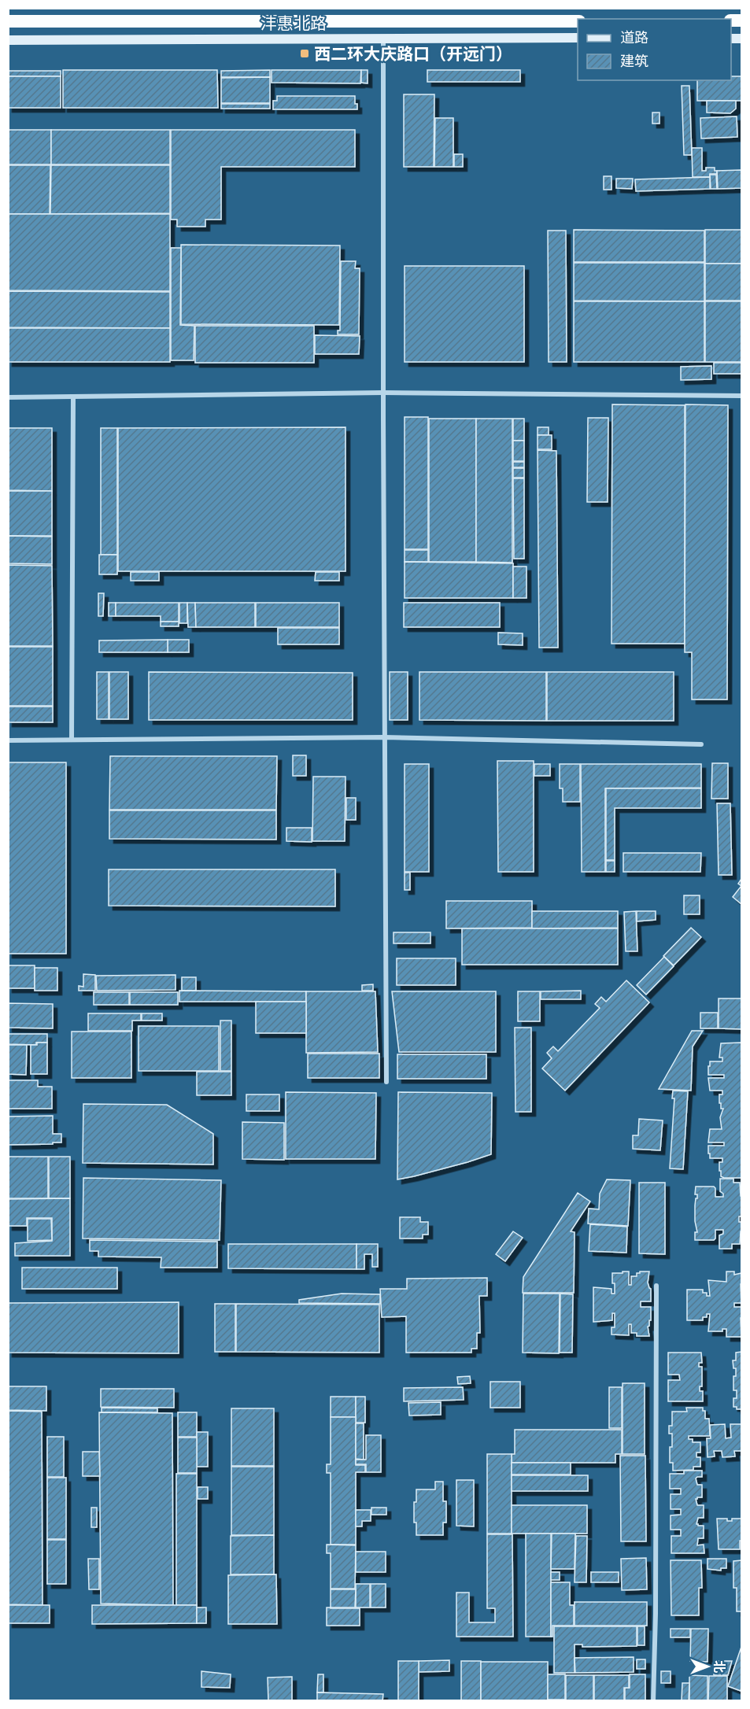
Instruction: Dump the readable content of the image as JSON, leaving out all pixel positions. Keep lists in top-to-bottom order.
{
  "streets": {
    "main road": ["沣惠北路"]
  },
  "places": {
    "transit": ["西二环大庆路口（开远门）"]
  },
  "legend": ["道路", "建筑"],
  "north": "right"
}
